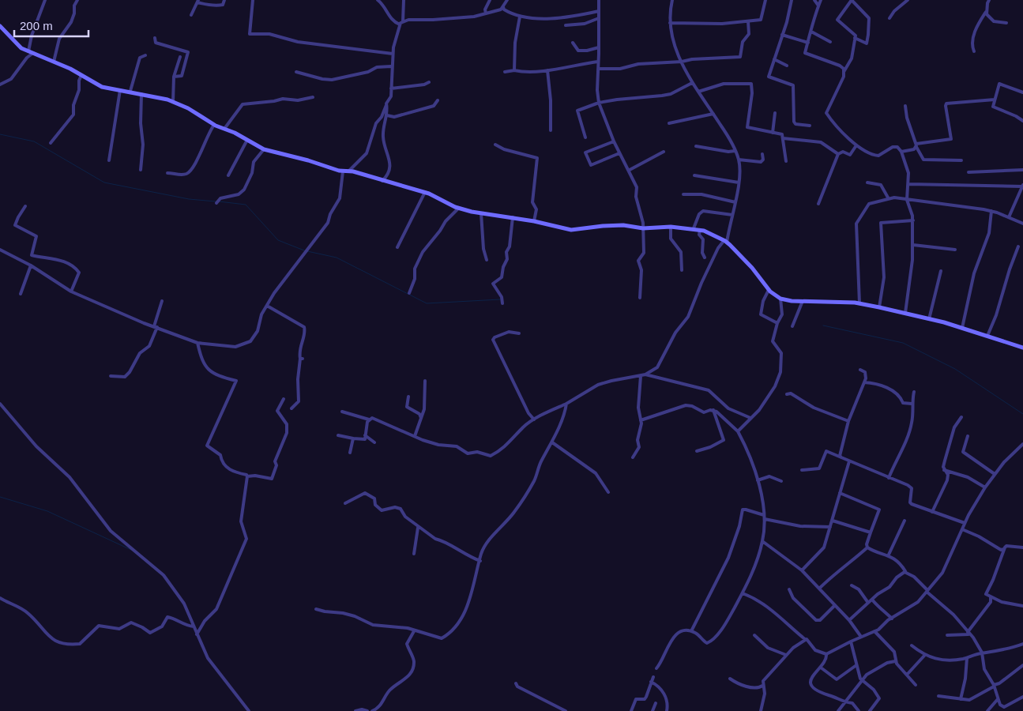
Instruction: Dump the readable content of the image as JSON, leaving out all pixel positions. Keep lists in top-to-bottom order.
{
  "scale_bar": "200 m"
}
